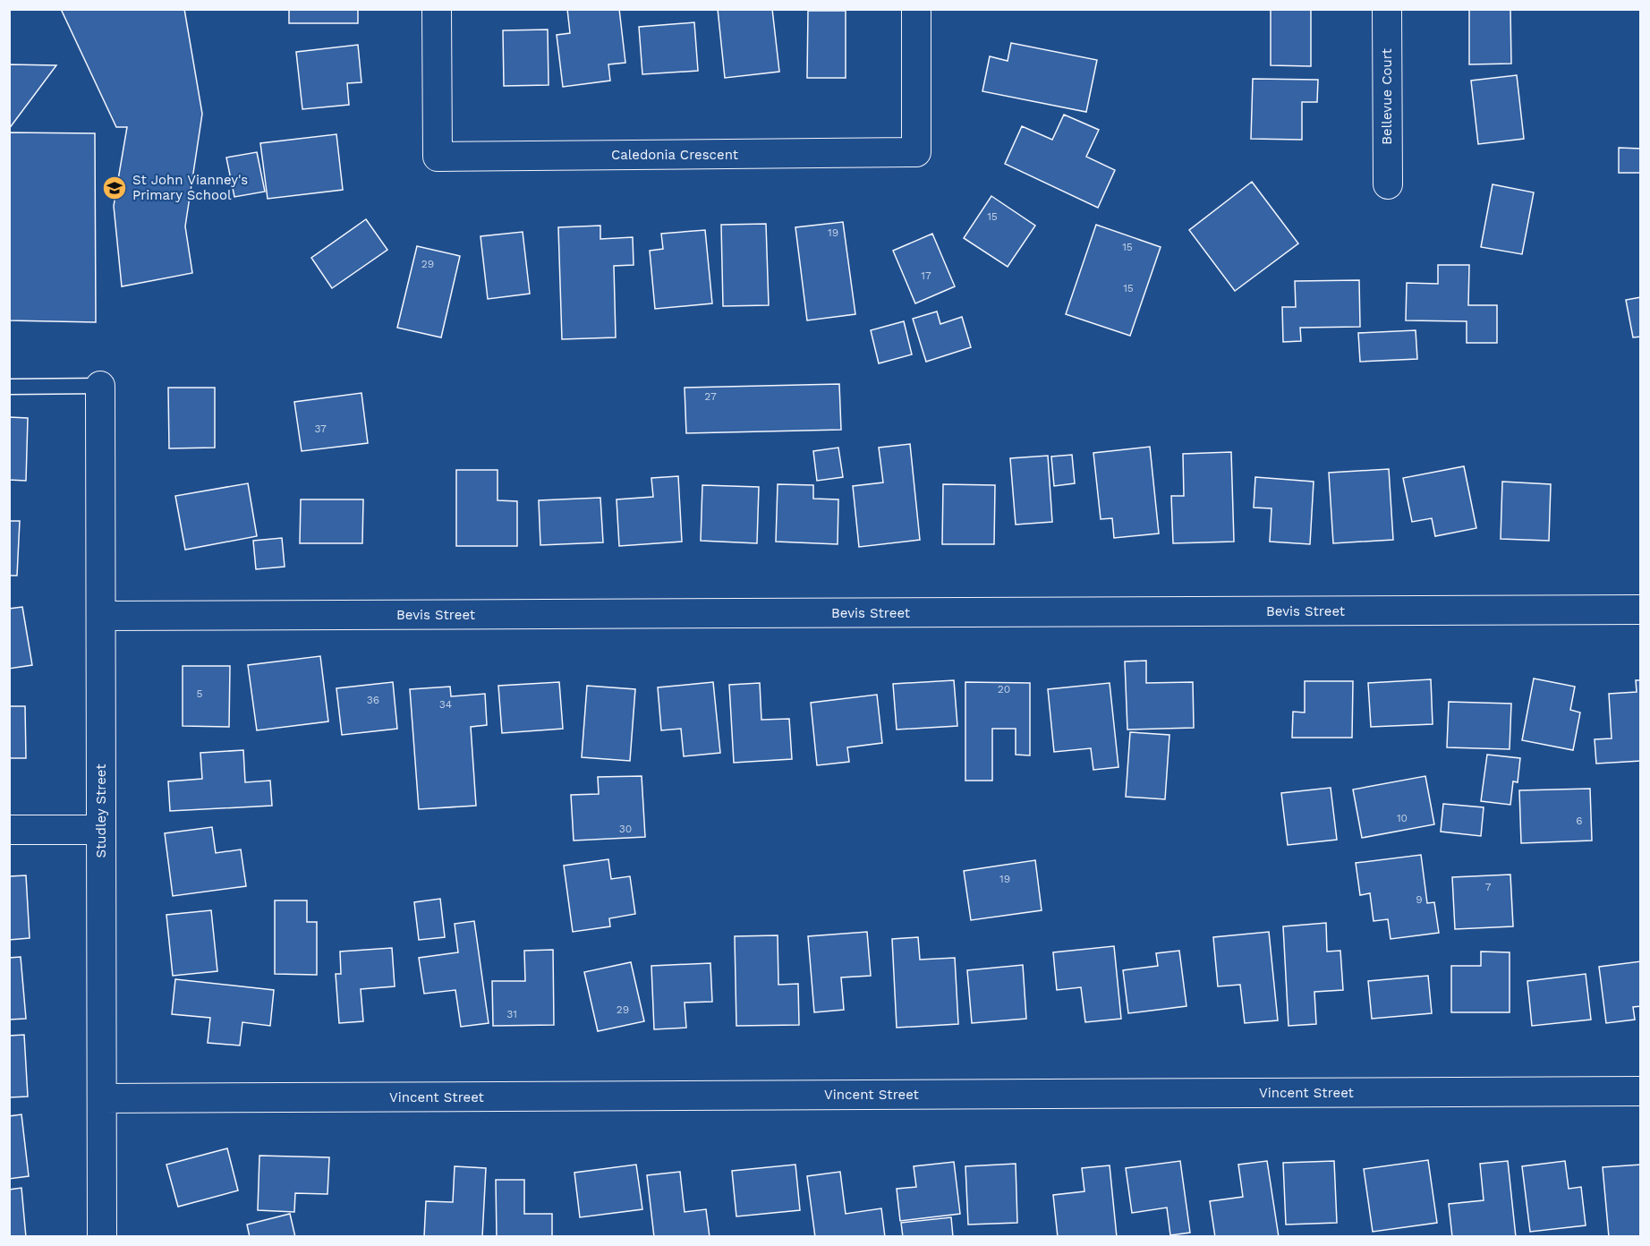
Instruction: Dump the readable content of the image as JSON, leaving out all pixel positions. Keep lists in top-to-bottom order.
{
  "streets": {
    "street": [
      "Bellevue Court",
      "Caledonia Crescent",
      "Bevis Street",
      "Studley Street",
      "Vincent Street"
    ]
  },
  "crossings": [
    ["Bevis Street", "Studley Street"],
    ["Studley Street", "Vincent Street"]
  ],
  "places": {
    "school or university": ["St John Vianney's Primary School"]
  },
  "house_numbers": [
    "15",
    "19",
    "15",
    "29",
    "17",
    "15",
    "27",
    "37",
    "20",
    "5",
    "36",
    "34",
    "10",
    "6",
    "30",
    "19",
    "7",
    "9",
    "29",
    "31"
  ]
}
